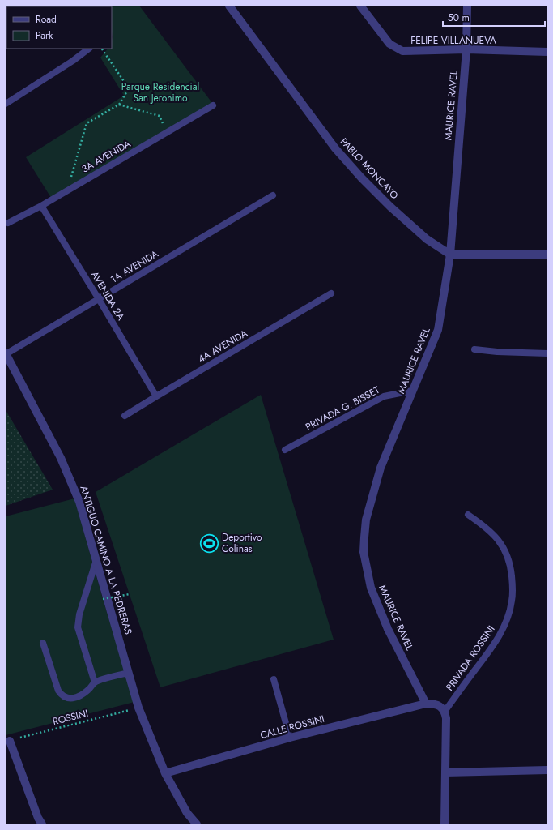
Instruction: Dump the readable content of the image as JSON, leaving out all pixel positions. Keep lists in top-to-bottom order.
{
  "streets": {
    "street": [
      "FELIPE VILLANUEVA",
      "MAURICE RAVEL",
      "PABLO MONCAYO",
      "ANTIGUO CAMINO A LA PEDRERAS",
      "CALLE ROSSINI"
    ],
    "lane": [
      "3A AVENIDA",
      "1A AVENIDA",
      "AVENIDA 2A",
      "4A AVENIDA",
      "PRIVADA G. BISSET",
      "PRIVADA ROSSINI"
    ],
    "path": ["ROSSINI"]
  },
  "crossings": [
    ["FELIPE VILLANUEVA", "MAURICE RAVEL"],
    ["MAURICE RAVEL", "PABLO MONCAYO"],
    ["MAURICE RAVEL", "PRIVADA G. BISSET"],
    ["MAURICE RAVEL", "CALLE ROSSINI"],
    ["3A AVENIDA", "AVENIDA 2A"],
    ["1A AVENIDA", "AVENIDA 2A"],
    ["1A AVENIDA", "ANTIGUO CAMINO A LA PEDRERAS"],
    ["AVENIDA 2A", "4A AVENIDA"],
    ["ANTIGUO CAMINO A LA PEDRERAS", "ROSSINI"],
    ["ANTIGUO CAMINO A LA PEDRERAS", "CALLE ROSSINI"]
  ],
  "parks": ["Parque Residencial San Jeronimo"],
  "places": {
    "sports": ["Deportivo Colinas"]
  },
  "legend": ["Road", "Park"],
  "scale_bar": "50 m"
}
